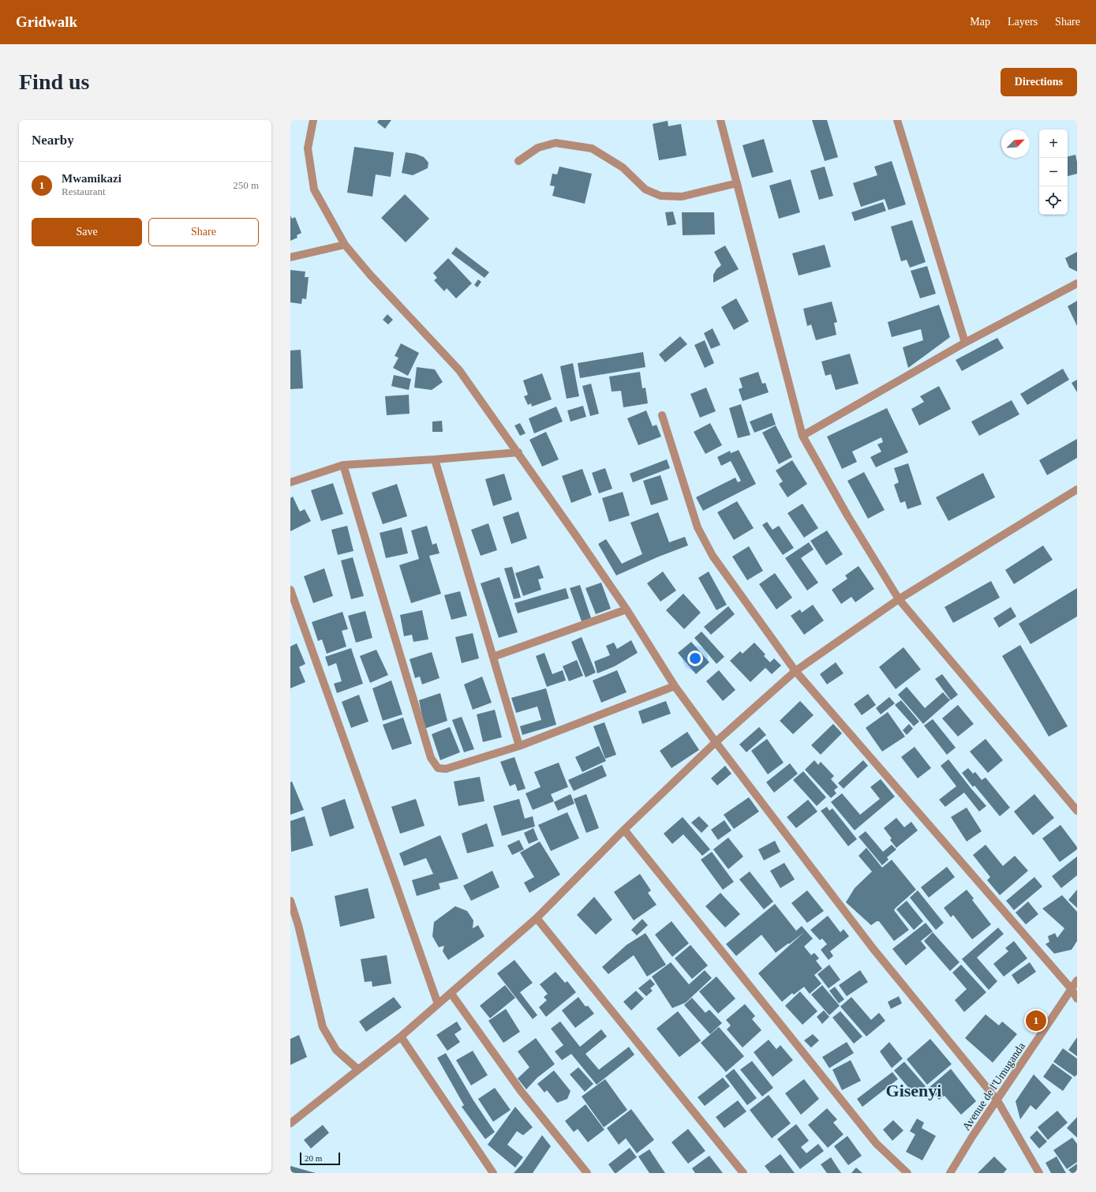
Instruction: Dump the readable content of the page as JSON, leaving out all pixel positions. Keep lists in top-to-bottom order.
{
  "streets": {
    "street": ["Avenue de l'Umuganda"]
  },
  "districts": ["Gisenyi"],
  "scale_bar": "20 m",
  "north": "top right",
  "page": {
    "header": "Gridwalk",
    "nav": ["Map", "Layers", "Share"],
    "buttons": [
      "Directions",
      ["Save", "Share"]
    ],
    "title": "Find us",
    "heading": "Nearby",
    "map_buttons": ["+", "−"],
    "list": [
      {
        "mark": "1",
        "name": "Mwamikazi",
        "note": "Restaurant",
        "value": "250 m"
      }
    ],
    "pins": "1",
    "scale": "20 m"
  }
}
